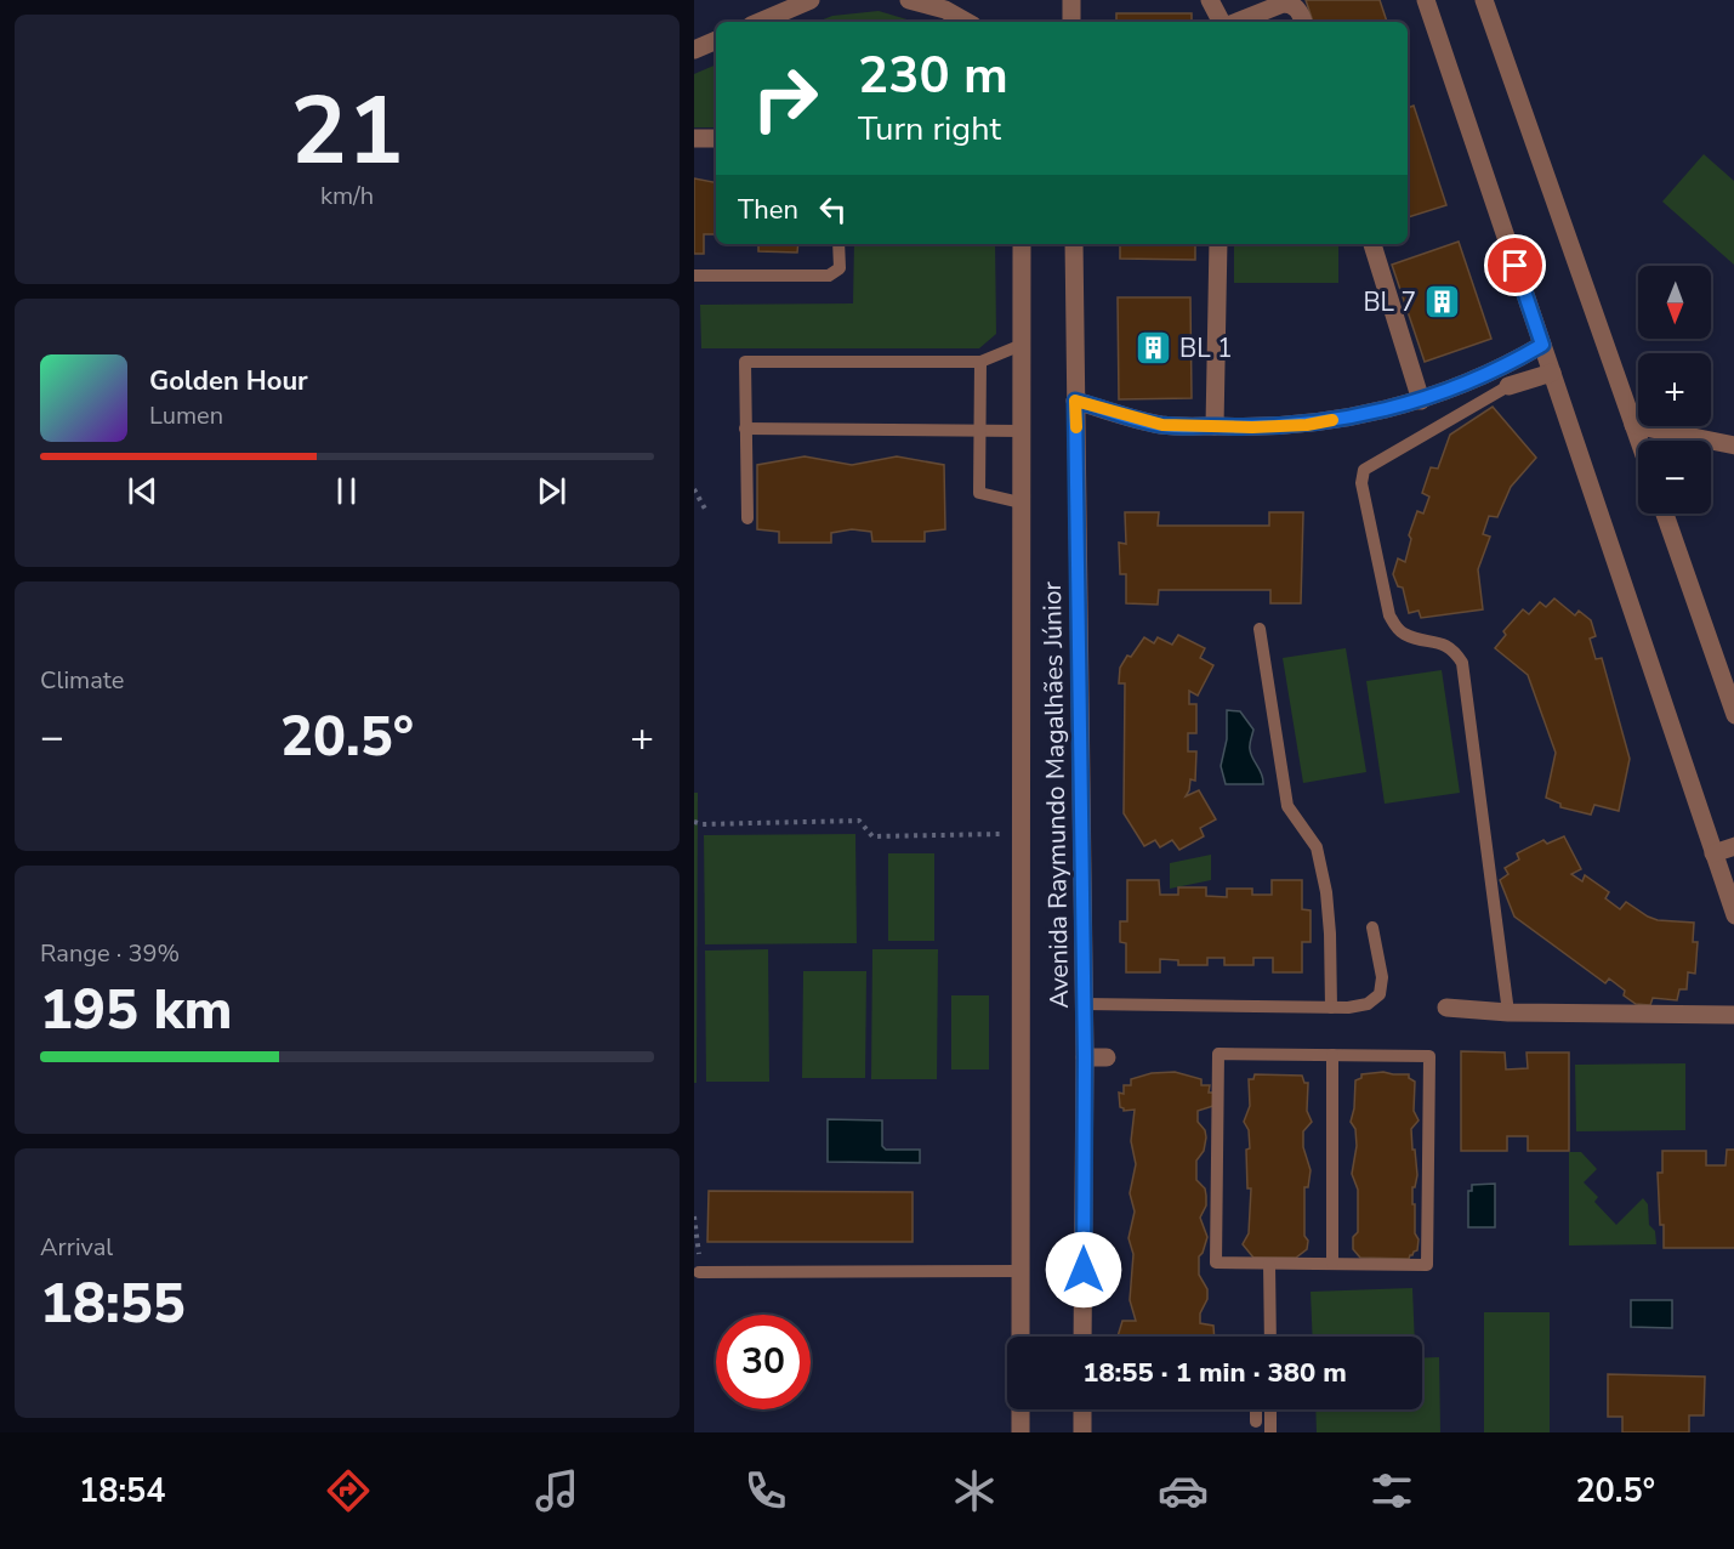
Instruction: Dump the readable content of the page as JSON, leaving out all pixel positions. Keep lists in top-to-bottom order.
{
  "streets": {
    "street": ["Avenida Raymundo Magalhães Júnior"]
  },
  "places": {
    "building": ["BL 7", "BL 1"]
  },
  "north": "bottom",
  "page": {
    "tile": [
      ["21", "km/h"],
      "Climate",
      ["Range · 39%", "195 km"],
      ["Arrival", "18:55"]
    ],
    "turn": ["230 m", "Turn right"],
    "then": "Then",
    "map_buttons": ["+", "−"],
    "song": ["Golden Hour", "Lumen"],
    "heat": ["−", "20.5°", "+"],
    "limit": "30",
    "trip": "18:55 · 1 min · 380 m",
    "tabs": ["18:54", "20.5°"]
  }
}
